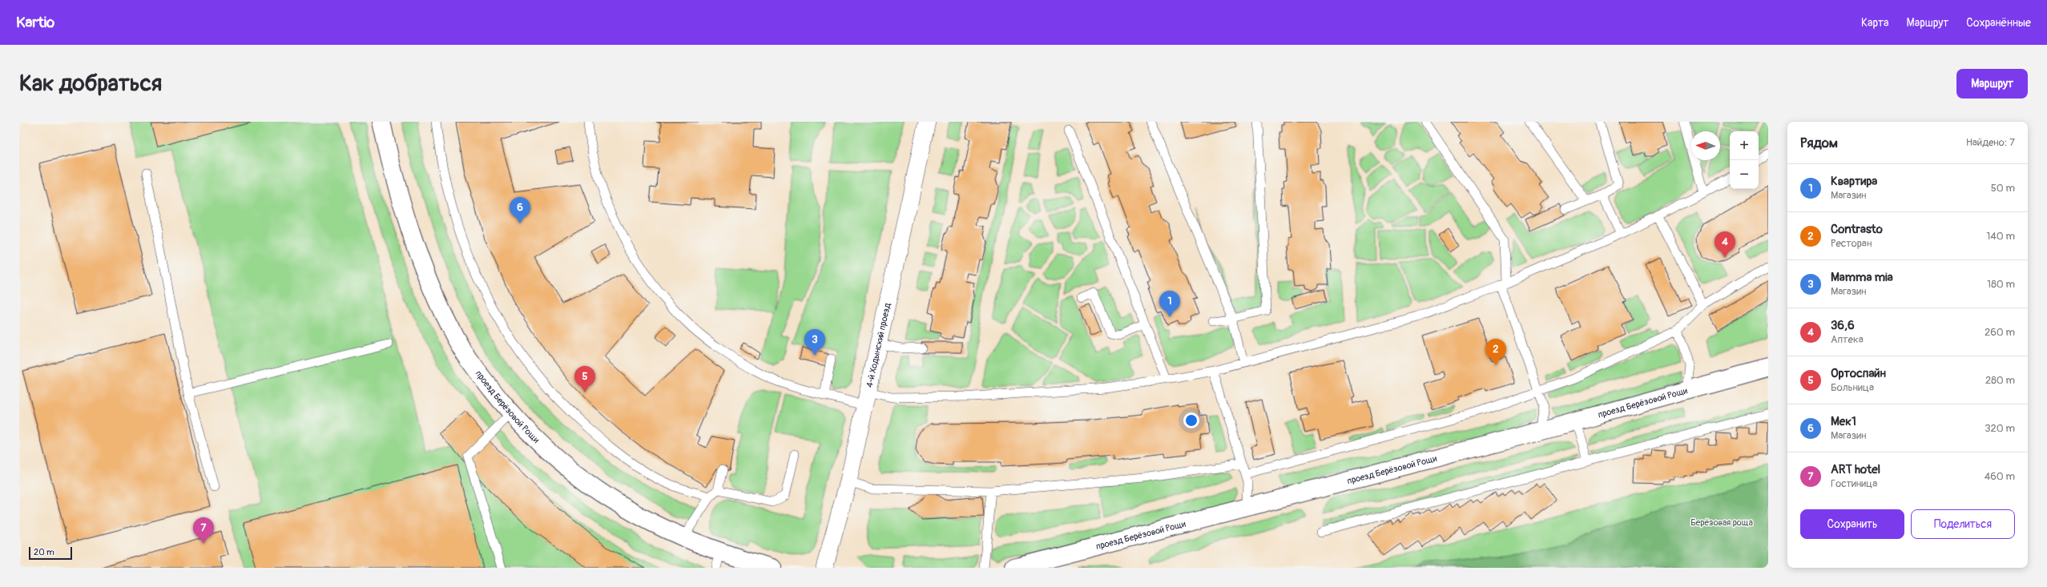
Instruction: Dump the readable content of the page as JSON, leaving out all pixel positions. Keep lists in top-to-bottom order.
{
  "streets": {
    "street": ["4-й Ходынский проезд", "проезд Берёзовой Рощи"]
  },
  "parks": ["Берёзовая роща"],
  "scale_bar": "20 m",
  "north": "left",
  "page": {
    "header": "Kartio",
    "nav": ["Карта", "Маршрут", "Сохранённые"],
    "buttons": [
      "Маршрут",
      ["Сохранить", "Поделиться"]
    ],
    "title": "Как добраться",
    "heading": ["Рядом", "Найдено: 7"],
    "map_buttons": ["+", "−"],
    "list": [
      {
        "mark": "1",
        "name": "Квартира",
        "note": "Магазин",
        "value": "50 m"
      },
      {
        "mark": "2",
        "name": "Contrasto",
        "note": "Ресторан",
        "value": "140 m"
      },
      {
        "mark": "3",
        "name": "Mamma mia",
        "note": "Магазин",
        "value": "180 m"
      },
      {
        "mark": "4",
        "name": "36,6",
        "note": "Аптека",
        "value": "260 m"
      },
      {
        "mark": "5",
        "name": "Ортоспайн",
        "note": "Больница",
        "value": "280 m"
      },
      {
        "mark": "6",
        "name": "Мек1",
        "note": "Магазин",
        "value": "320 m"
      },
      {
        "mark": "7",
        "name": "ART hotel",
        "note": "Гостиница",
        "value": "460 m"
      }
    ],
    "pins": [
      "6",
      "4",
      "1",
      "3",
      "2",
      "5",
      "7"
    ],
    "scale": "20 m"
  }
}
